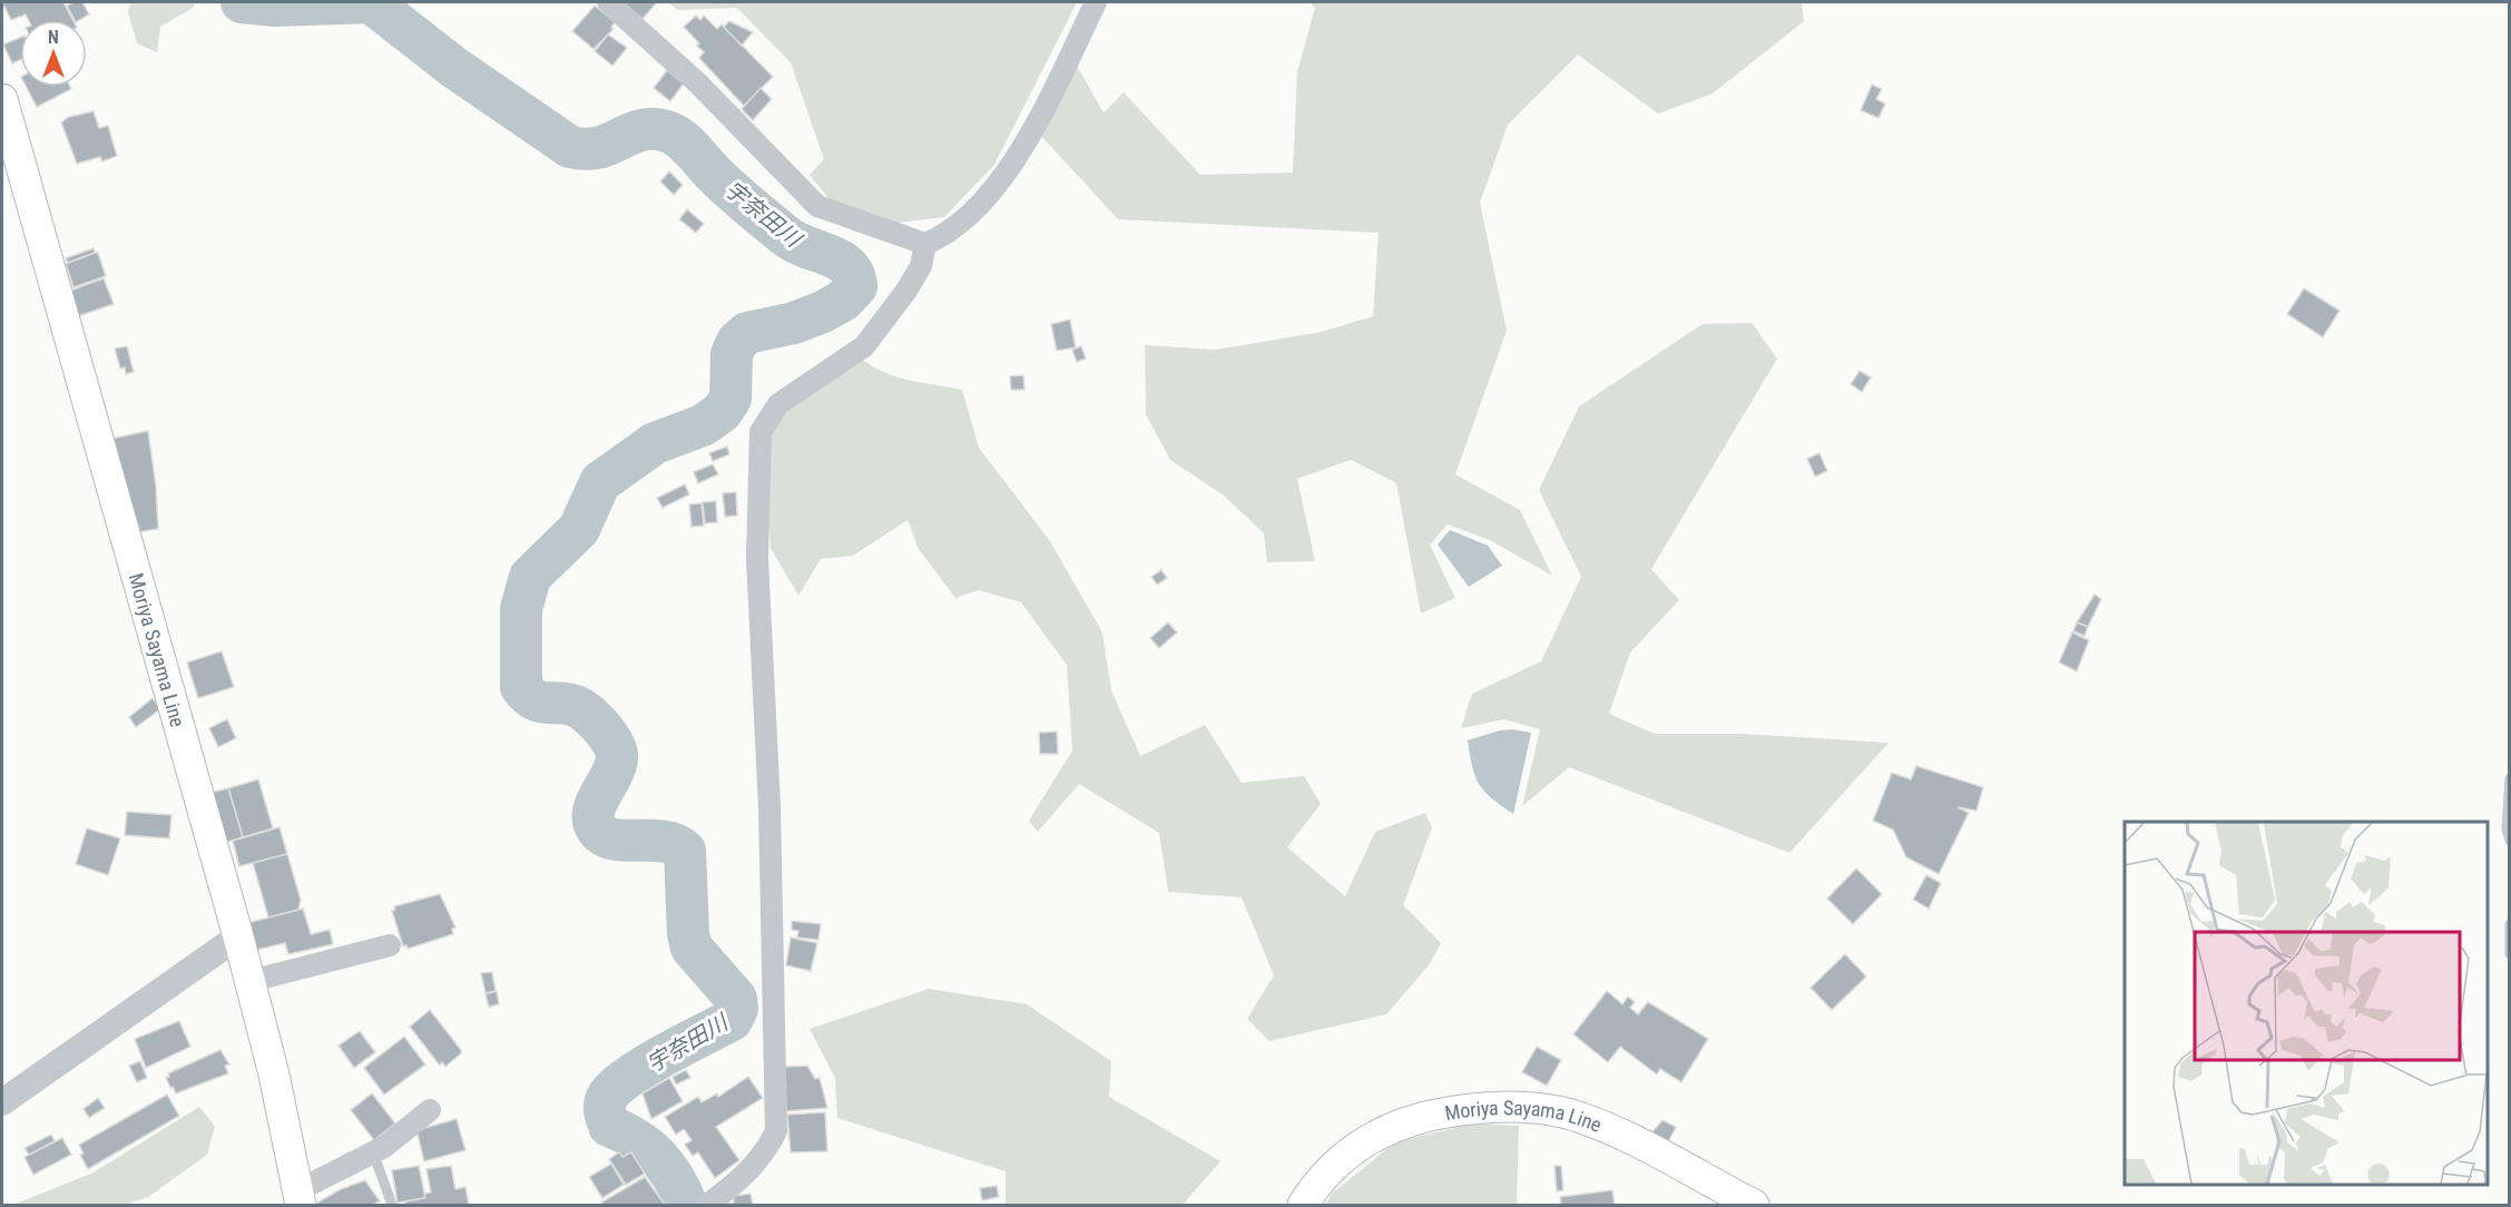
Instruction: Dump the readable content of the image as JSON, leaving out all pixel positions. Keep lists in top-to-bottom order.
{
  "streets": {
    "main road": ["Moriya Sayama Line"]
  },
  "water": ["宇奈田川"],
  "north": "top"
}
